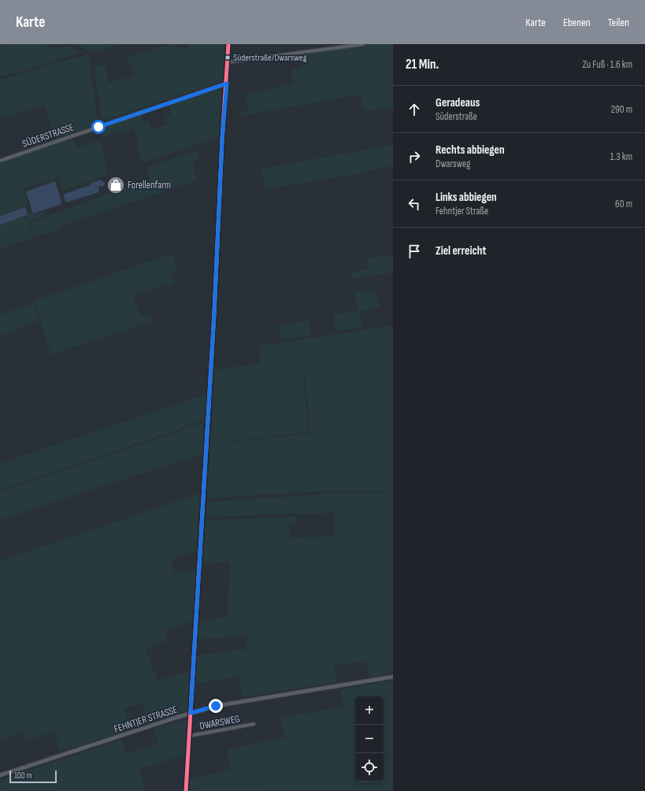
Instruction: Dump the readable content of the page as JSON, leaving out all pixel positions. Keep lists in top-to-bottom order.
{
  "streets": {
    "street": ["SÜDERSTRASSE", "FEHNTJER STRASSE", "DWARSWEG"]
  },
  "crossings": [
    ["SÜDERSTRASSE", "DWARSWEG"],
    ["FEHNTJER STRASSE", "DWARSWEG"]
  ],
  "places": {
    "other": ["Süderstraße/Dwarsweg"],
    "shop": ["Forellenfarm"]
  },
  "scale_bar": "100 m",
  "page": {
    "header": "Karte",
    "nav": ["Karte", "Ebenen", "Teilen"],
    "heading": ["21 Min.", "Zu Fuß · 1.6 km"],
    "list": [
      ["Geradeaus", "Süderstraße", "290 m"],
      ["Rechts abbiegen", "Dwarsweg", "1.3 km"],
      ["Links abbiegen", "Fehntjer Straße", "60 m"],
      "Ziel erreicht"
    ],
    "map_buttons": ["+", "−"],
    "scale": "100 m"
  }
}
